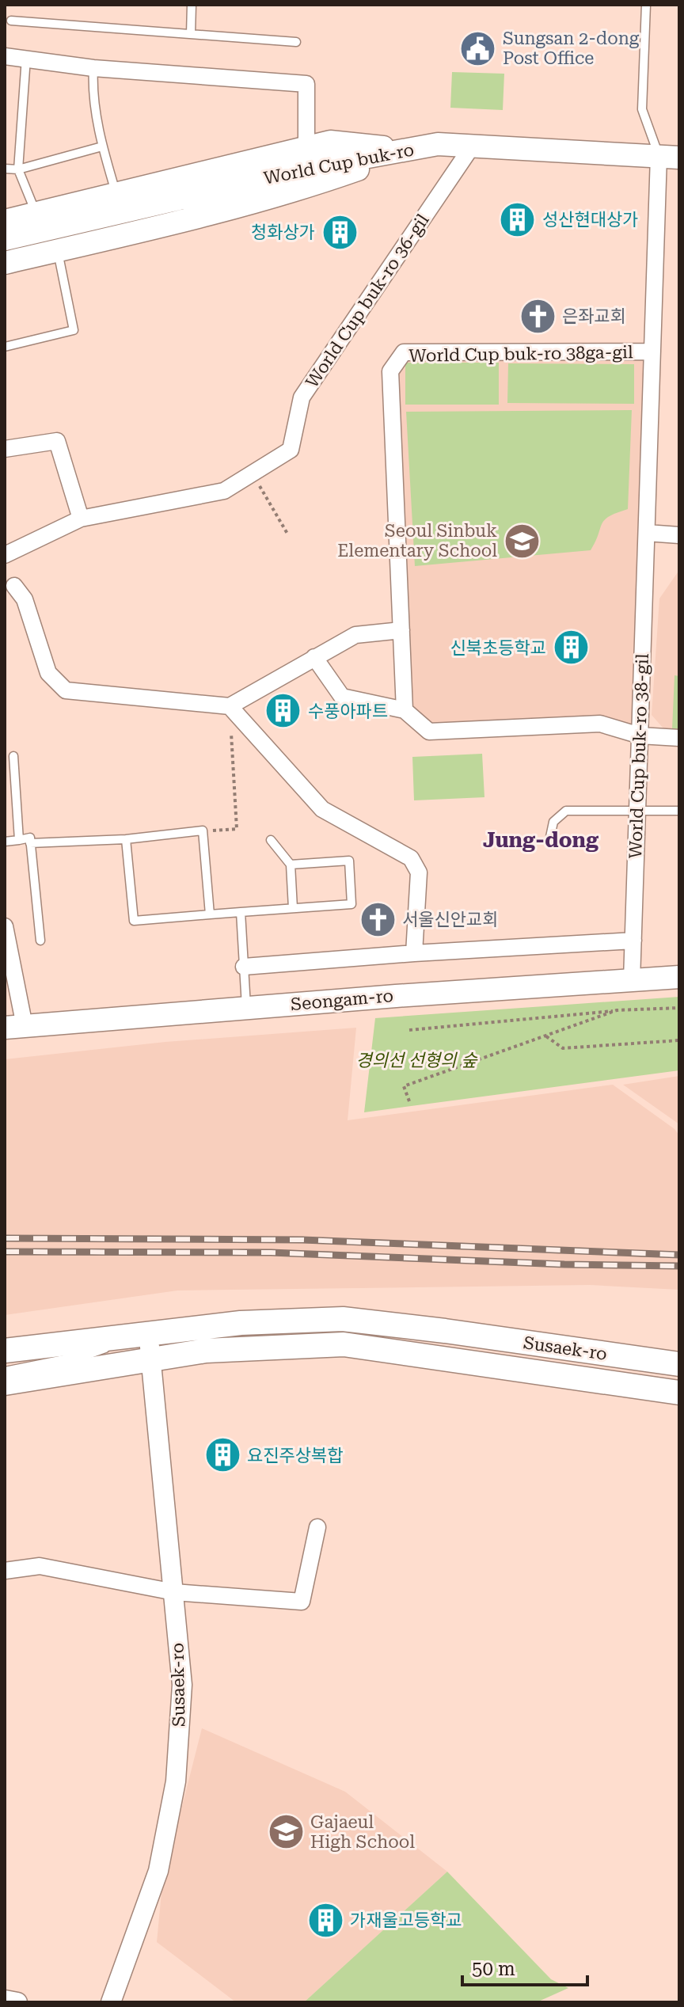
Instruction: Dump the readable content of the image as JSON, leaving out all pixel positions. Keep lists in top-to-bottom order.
{
  "streets": {
    "main road": ["World Cup buk-ro", "Seongam-ro", "Susaek-ro"],
    "street": ["World Cup buk-ro 36-gil", "World Cup buk-ro 38ga-gil", "World Cup buk-ro 38-gil"]
  },
  "crossings": [
    ["World Cup buk-ro", "World Cup buk-ro 36-gil"],
    ["World Cup buk-ro", "World Cup buk-ro 38-gil"],
    ["World Cup buk-ro 38ga-gil", "World Cup buk-ro 38-gil"],
    ["World Cup buk-ro 38-gil", "Seongam-ro"]
  ],
  "districts": ["Jung-dong"],
  "parks": ["경의선 선형의 숲"],
  "places": {
    "public building": ["Sungsan 2-dong Post Office"],
    "building": [
      "성산현대상가",
      "청화상가",
      "신북초등학교",
      "수풍아파트",
      "요진주상복합",
      "가재울고등학교"
    ],
    "church": ["은좌교회", "서울신안교회"],
    "school or university": ["Seoul Sinbuk Elementary School", "Gajaeul High School"]
  },
  "scale_bar": "50 m"
}
